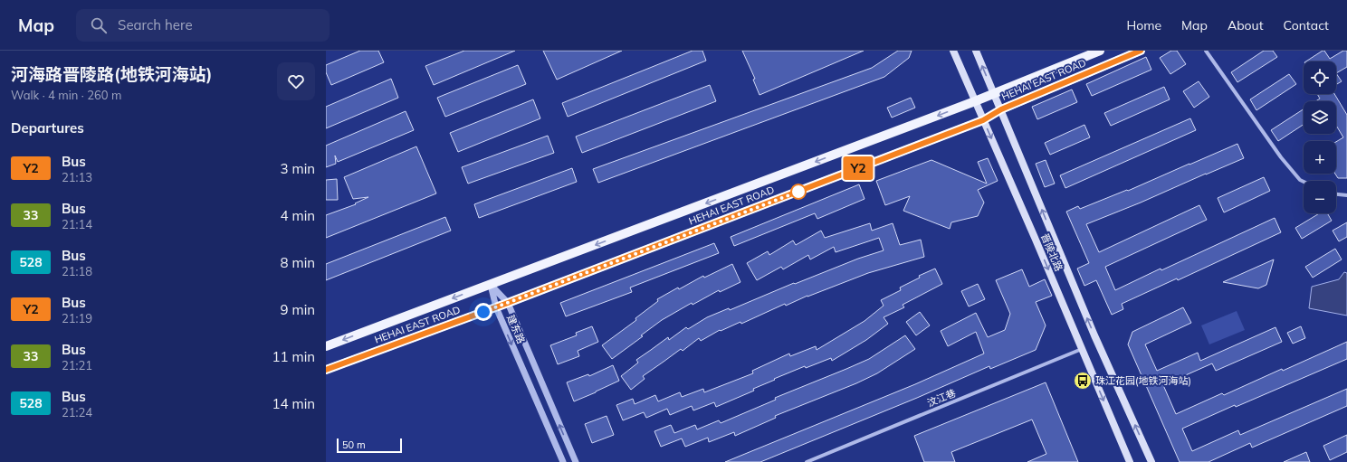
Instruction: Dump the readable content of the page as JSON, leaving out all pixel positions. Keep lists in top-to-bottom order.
{
  "streets": {
    "main road": ["HEHAI EAST ROAD", "晋陵北路"],
    "street": ["建东路", "汶江巷"]
  },
  "crossings": [
    ["HEHAI EAST ROAD", "晋陵北路"],
    ["HEHAI EAST ROAD", "建东路"],
    ["晋陵北路", "汶江巷"]
  ],
  "places": {
    "bus stop": ["珠江花园(地铁河海站)"]
  },
  "lines": ["bus line Y2"],
  "scale_bar": "50 m",
  "page": {
    "header": "Map",
    "search": "Search here",
    "nav": [
      "Home",
      "Map",
      "About",
      "Contact"
    ],
    "heading": [
      ["河海路晋陵路(地铁河海站)", "Walk · 4 min · 260 m"],
      "Departures"
    ],
    "on_map": "Y2",
    "map_buttons": ["+", "−"],
    "list": [
      {
        "mark": "Y2",
        "name": "Bus",
        "note": "21:13",
        "value": "3 min"
      },
      {
        "mark": "33",
        "name": "Bus",
        "note": "21:14",
        "value": "4 min"
      },
      {
        "mark": "528",
        "name": "Bus",
        "note": "21:18",
        "value": "8 min"
      },
      {
        "mark": "Y2",
        "name": "Bus",
        "note": "21:19",
        "value": "9 min"
      },
      {
        "mark": "33",
        "name": "Bus",
        "note": "21:21",
        "value": "11 min"
      },
      {
        "mark": "528",
        "name": "Bus",
        "note": "21:24",
        "value": "14 min"
      }
    ],
    "scale": "50 m"
  }
}
